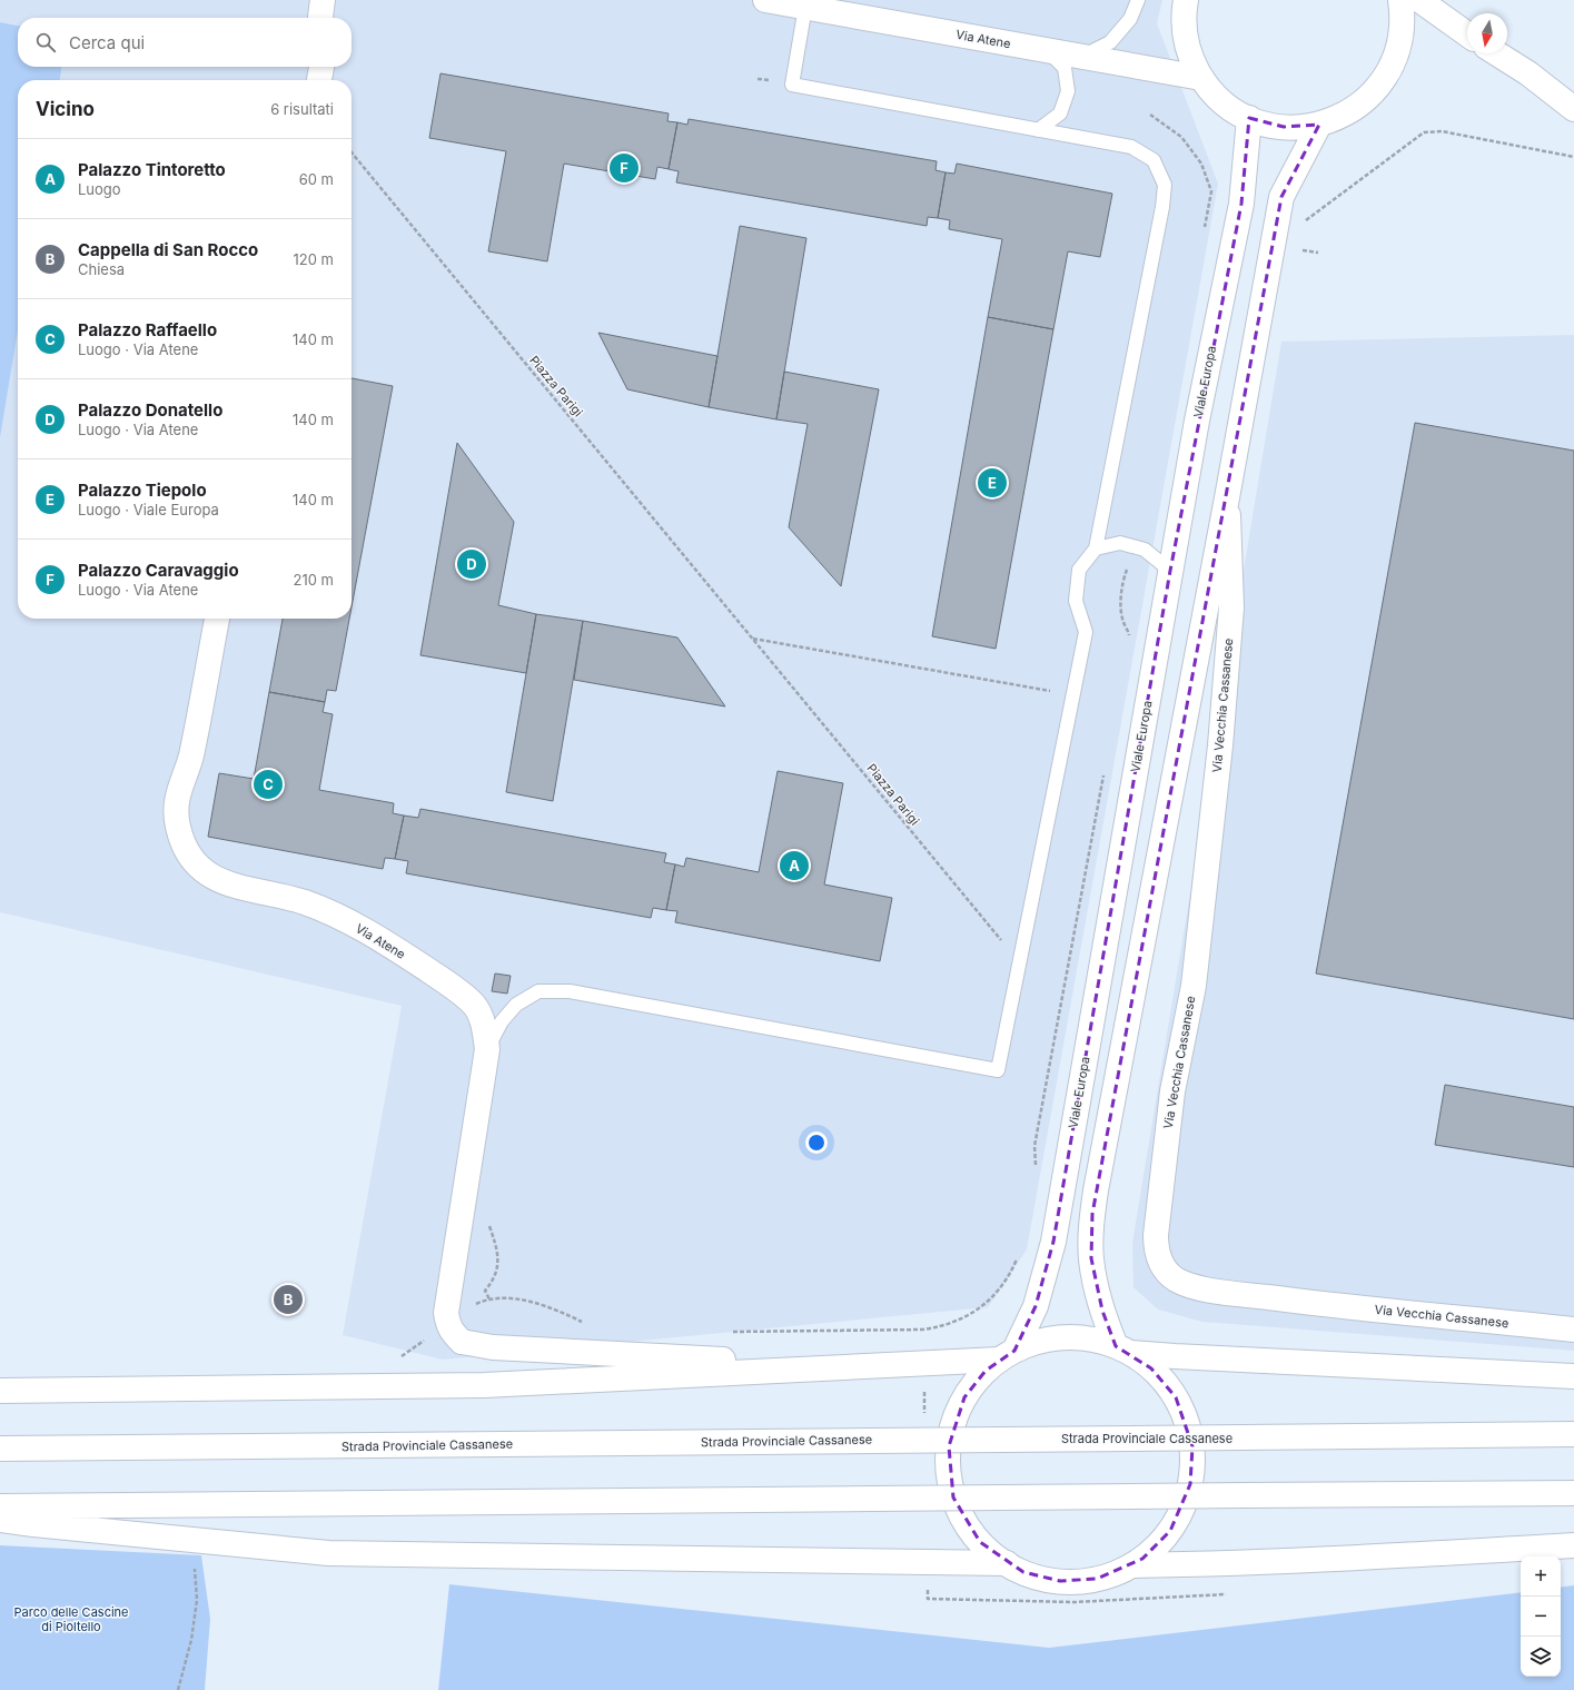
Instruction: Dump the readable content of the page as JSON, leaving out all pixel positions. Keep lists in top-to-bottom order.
{
  "streets": {
    "street": [
      "Via Atene",
      "Viale Europa",
      "Via Vecchia Cassanese",
      "Strada Provinciale Cassanese"
    ],
    "path": ["Piazza Parigi"]
  },
  "parks": ["Parco delle Cascine di Pioltello"],
  "north": "bottom",
  "page": {
    "search": "Cerca qui",
    "heading": ["Vicino", "6 risultati"],
    "list": [
      {
        "mark": "A",
        "name": "Palazzo Tintoretto",
        "note": "Luogo",
        "value": "60 m"
      },
      {
        "mark": "B",
        "name": "Cappella di San Rocco",
        "note": "Chiesa",
        "value": "120 m"
      },
      {
        "mark": "C",
        "name": "Palazzo Raffaello",
        "note": "Luogo · Via Atene",
        "value": "140 m"
      },
      {
        "mark": "D",
        "name": "Palazzo Donatello",
        "note": "Luogo · Via Atene",
        "value": "140 m"
      },
      {
        "mark": "E",
        "name": "Palazzo Tiepolo",
        "note": "Luogo · Viale Europa",
        "value": "140 m"
      },
      {
        "mark": "F",
        "name": "Palazzo Caravaggio",
        "note": "Luogo · Via Atene",
        "value": "210 m"
      }
    ],
    "pins": [
      "F",
      "E",
      "D",
      "C",
      "A",
      "B"
    ],
    "map_buttons": ["+", "−"]
  }
}
